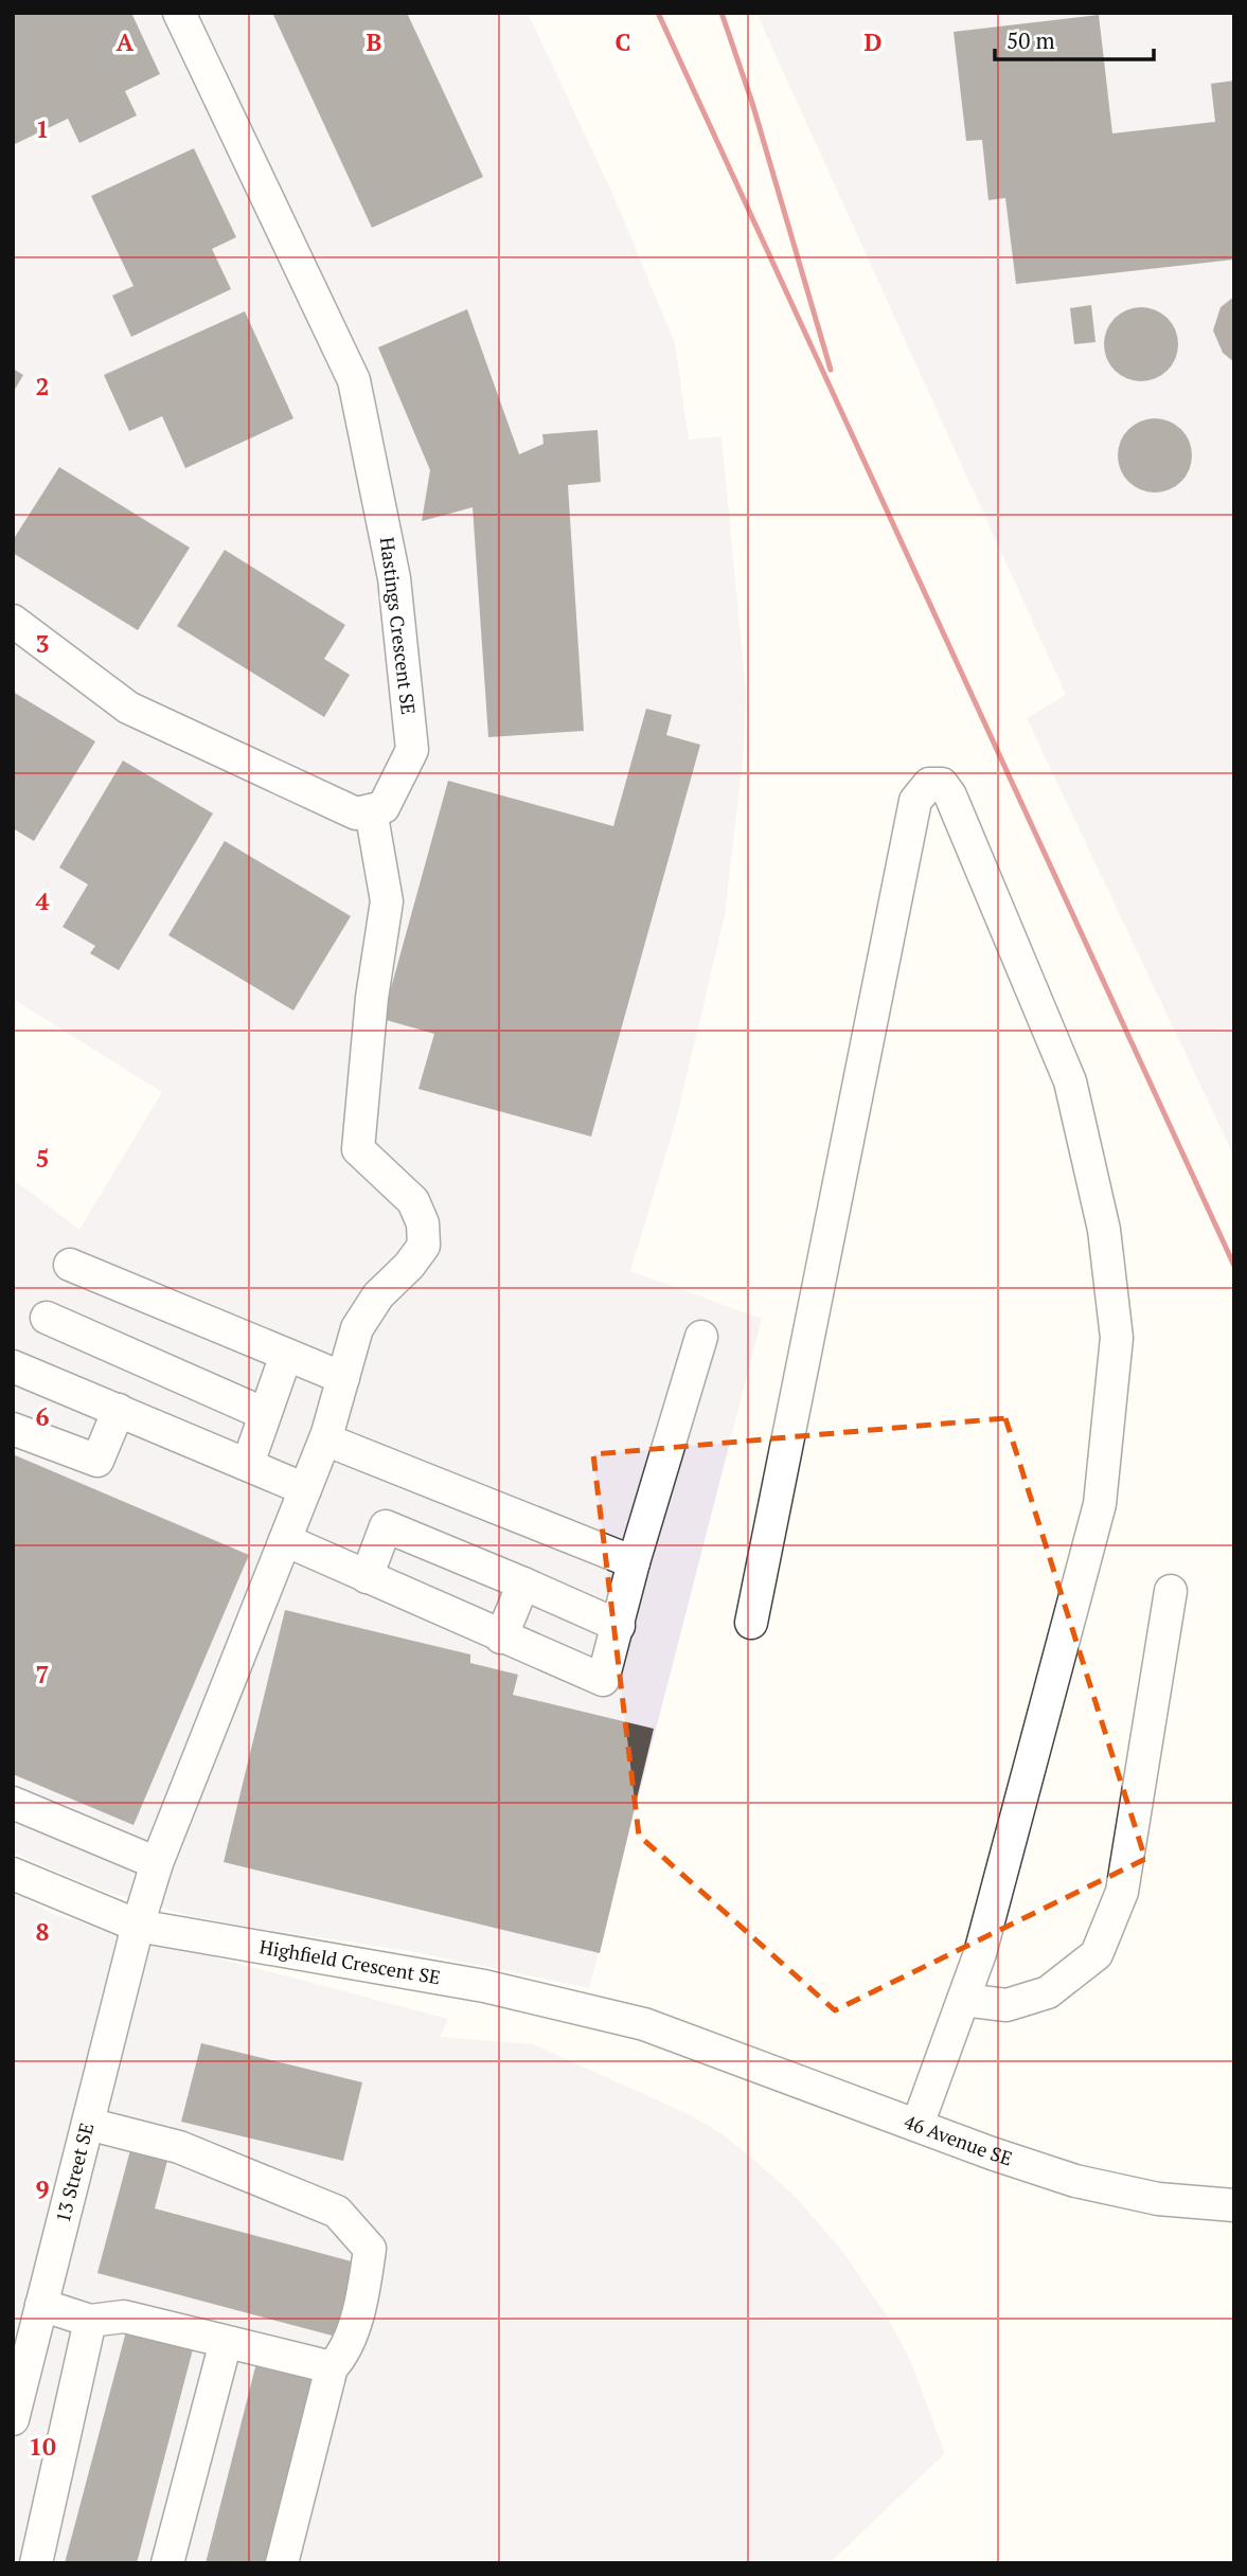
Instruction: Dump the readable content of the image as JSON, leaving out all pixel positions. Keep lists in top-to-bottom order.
{
  "streets": {
    "street": [
      "Hastings Crescent SE",
      "Highfield Crescent SE",
      "46 Avenue SE",
      "13 Street SE"
    ]
  },
  "crossings": [
    ["Hastings Crescent SE", "13 Street SE"],
    ["Highfield Crescent SE", "46 Avenue SE"],
    ["Highfield Crescent SE", "13 Street SE"]
  ],
  "scale_bar": "50 m",
  "grid": {
    "columns": [
      "A",
      "B",
      "C",
      "D"
    ],
    "rows": [
      "1",
      "2",
      "3",
      "4",
      "5",
      "6",
      "7",
      "8",
      "9",
      "10"
    ]
  }
}
